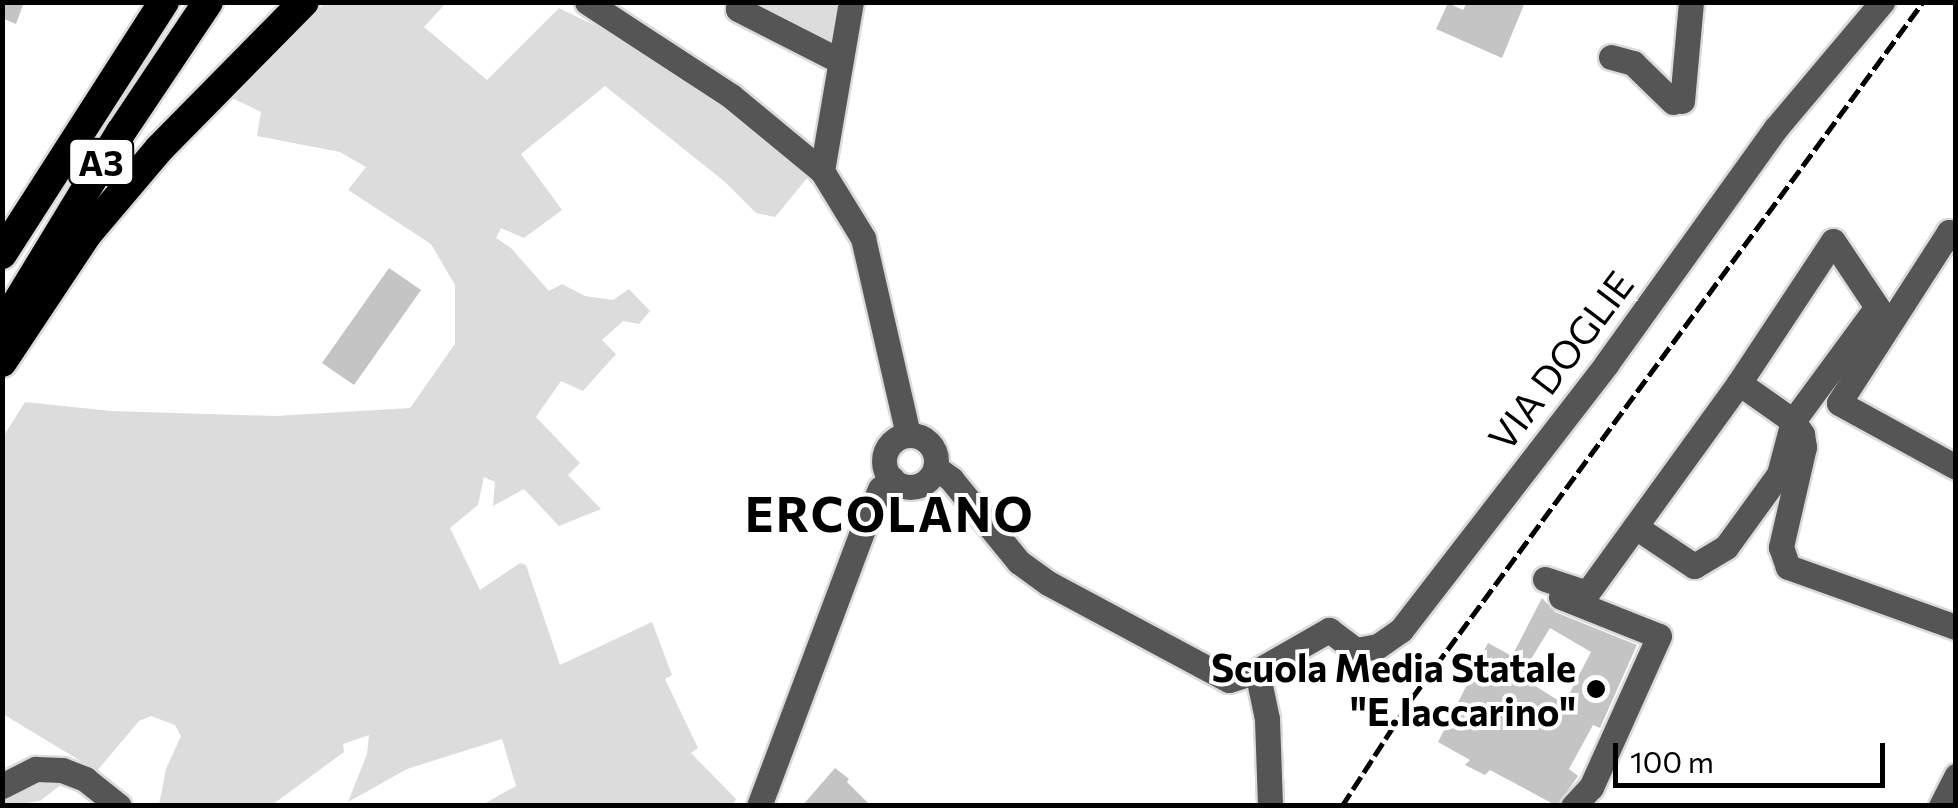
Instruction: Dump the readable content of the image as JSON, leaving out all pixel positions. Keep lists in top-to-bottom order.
{
  "streets": {
    "highway": ["A3"],
    "street": ["VIA DOGLIE"]
  },
  "districts": ["ERCOLANO"],
  "places": ["Scuola Media Statale \"E.Iaccarino\""],
  "scale_bar": "100 m"
}
